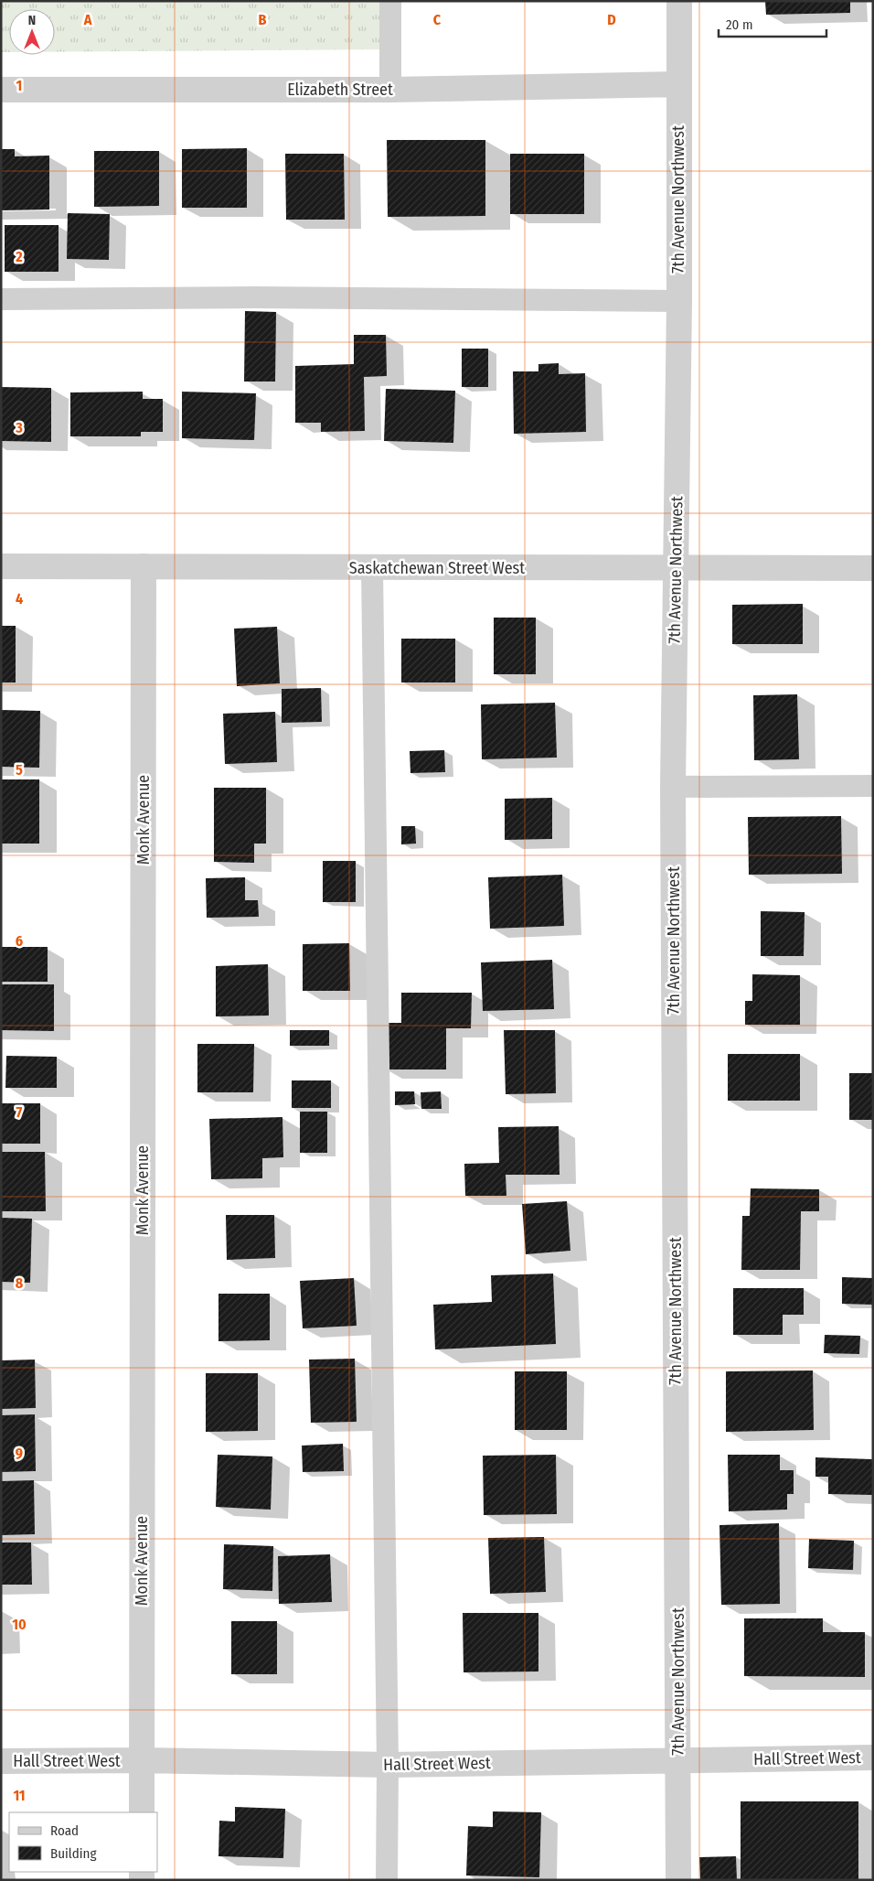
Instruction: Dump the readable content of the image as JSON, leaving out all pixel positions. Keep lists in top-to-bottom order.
{
  "streets": {
    "street": [
      "Elizabeth Street",
      "7th Avenue Northwest",
      "Saskatchewan Street West",
      "Monk Avenue",
      "Hall Street West"
    ]
  },
  "crossings": [
    ["Elizabeth Street", "7th Avenue Northwest"],
    ["7th Avenue Northwest", "Saskatchewan Street West"],
    ["7th Avenue Northwest", "Hall Street West"],
    ["Saskatchewan Street West", "Monk Avenue"],
    ["Monk Avenue", "Hall Street West"]
  ],
  "legend": ["Road", "Building"],
  "scale_bar": "20 m",
  "north": "top",
  "grid": {
    "columns": [
      "A",
      "B",
      "C",
      "D"
    ],
    "rows": [
      "1",
      "2",
      "3",
      "4",
      "5",
      "6",
      "7",
      "8",
      "9",
      "10",
      "11"
    ]
  }
}
